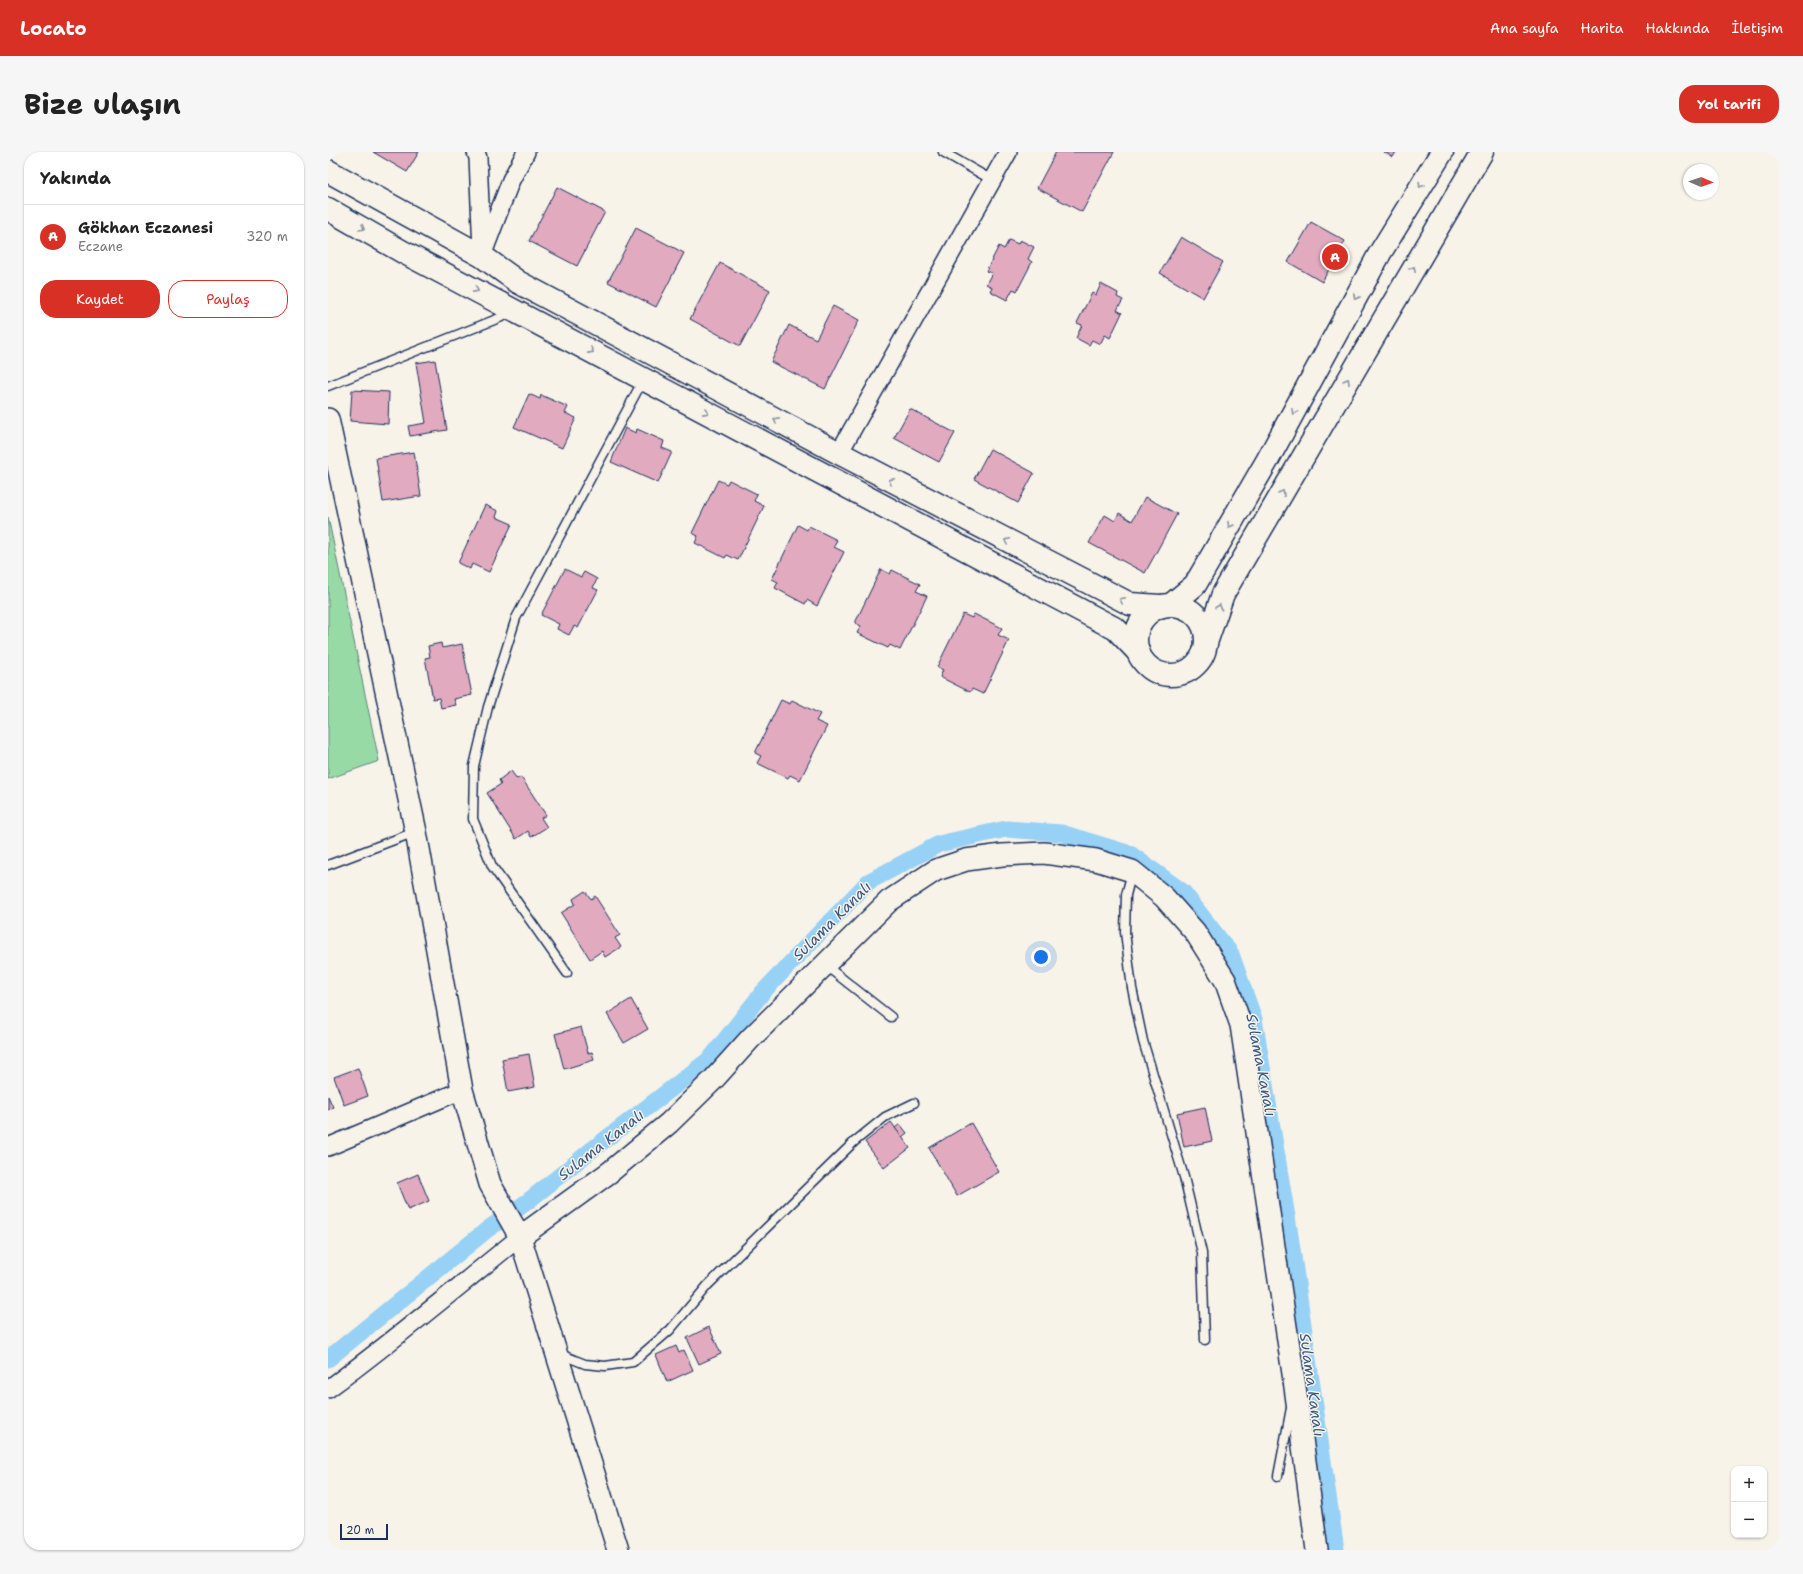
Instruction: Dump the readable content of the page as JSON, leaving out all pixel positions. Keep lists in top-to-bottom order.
{
  "water": ["Sulama Kanalı"],
  "scale_bar": "20 m",
  "north": "right",
  "page": {
    "header": "Locato",
    "nav": [
      "Ana sayfa",
      "Harita",
      "Hakkında",
      "İletişim"
    ],
    "title": "Bize ulaşın",
    "buttons": [
      "Yol tarifi",
      ["Kaydet", "Paylaş"]
    ],
    "heading": "Yakında",
    "list": [
      {
        "mark": "A",
        "name": "Gökhan Eczanesi",
        "note": "Eczane",
        "value": "320 m"
      }
    ],
    "pins": "A",
    "map_buttons": ["+", "−"],
    "scale": "20 m"
  }
}
